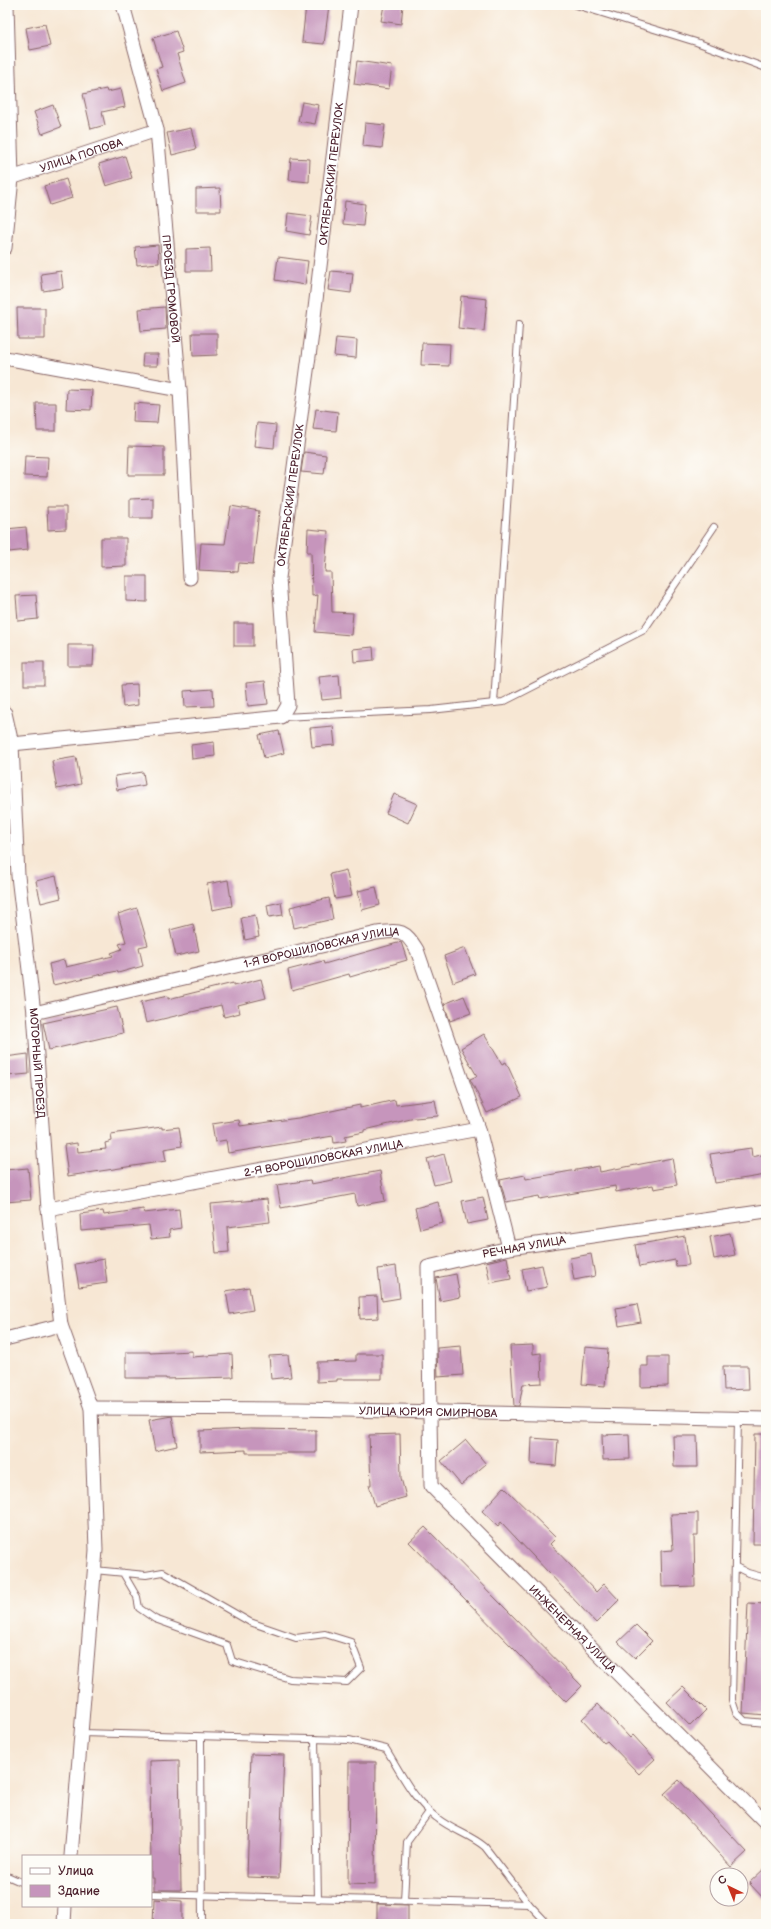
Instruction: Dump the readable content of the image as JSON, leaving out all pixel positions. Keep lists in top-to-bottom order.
{
  "streets": {
    "street": [
      "УЛИЦА ПОПОВА",
      "ОКТЯБРЬСКИЙ ПЕРЕУЛОК",
      "ПРОЕЗД ГРОМОВОЙ",
      "1-Я ВОРОШИЛОВСКАЯ УЛИЦА",
      "МОТОРНЫЙ ПРОЕЗД",
      "2-Я ВОРОШИЛОВСКАЯ УЛИЦА",
      "РЕЧНАЯ УЛИЦА",
      "УЛИЦА ЮРИЯ СМИРНОВА",
      "ИНЖЕНЕРНАЯ УЛИЦА"
    ]
  },
  "crossings": [
    ["УЛИЦА ПОПОВА", "ПРОЕЗД ГРОМОВОЙ"],
    ["1-Я ВОРОШИЛОВСКАЯ УЛИЦА", "МОТОРНЫЙ ПРОЕЗД"],
    ["1-Я ВОРОШИЛОВСКАЯ УЛИЦА", "2-Я ВОРОШИЛОВСКАЯ УЛИЦА"],
    ["МОТОРНЫЙ ПРОЕЗД", "2-Я ВОРОШИЛОВСКАЯ УЛИЦА"],
    ["МОТОРНЫЙ ПРОЕЗД", "УЛИЦА ЮРИЯ СМИРНОВА"],
    ["РЕЧНАЯ УЛИЦА", "УЛИЦА ЮРИЯ СМИРНОВА"],
    ["РЕЧНАЯ УЛИЦА", "ИНЖЕНЕРНАЯ УЛИЦА"],
    ["УЛИЦА ЮРИЯ СМИРНОВА", "ИНЖЕНЕРНАЯ УЛИЦА"]
  ],
  "legend": ["Улица", "Здание"],
  "north": "top left"
}
